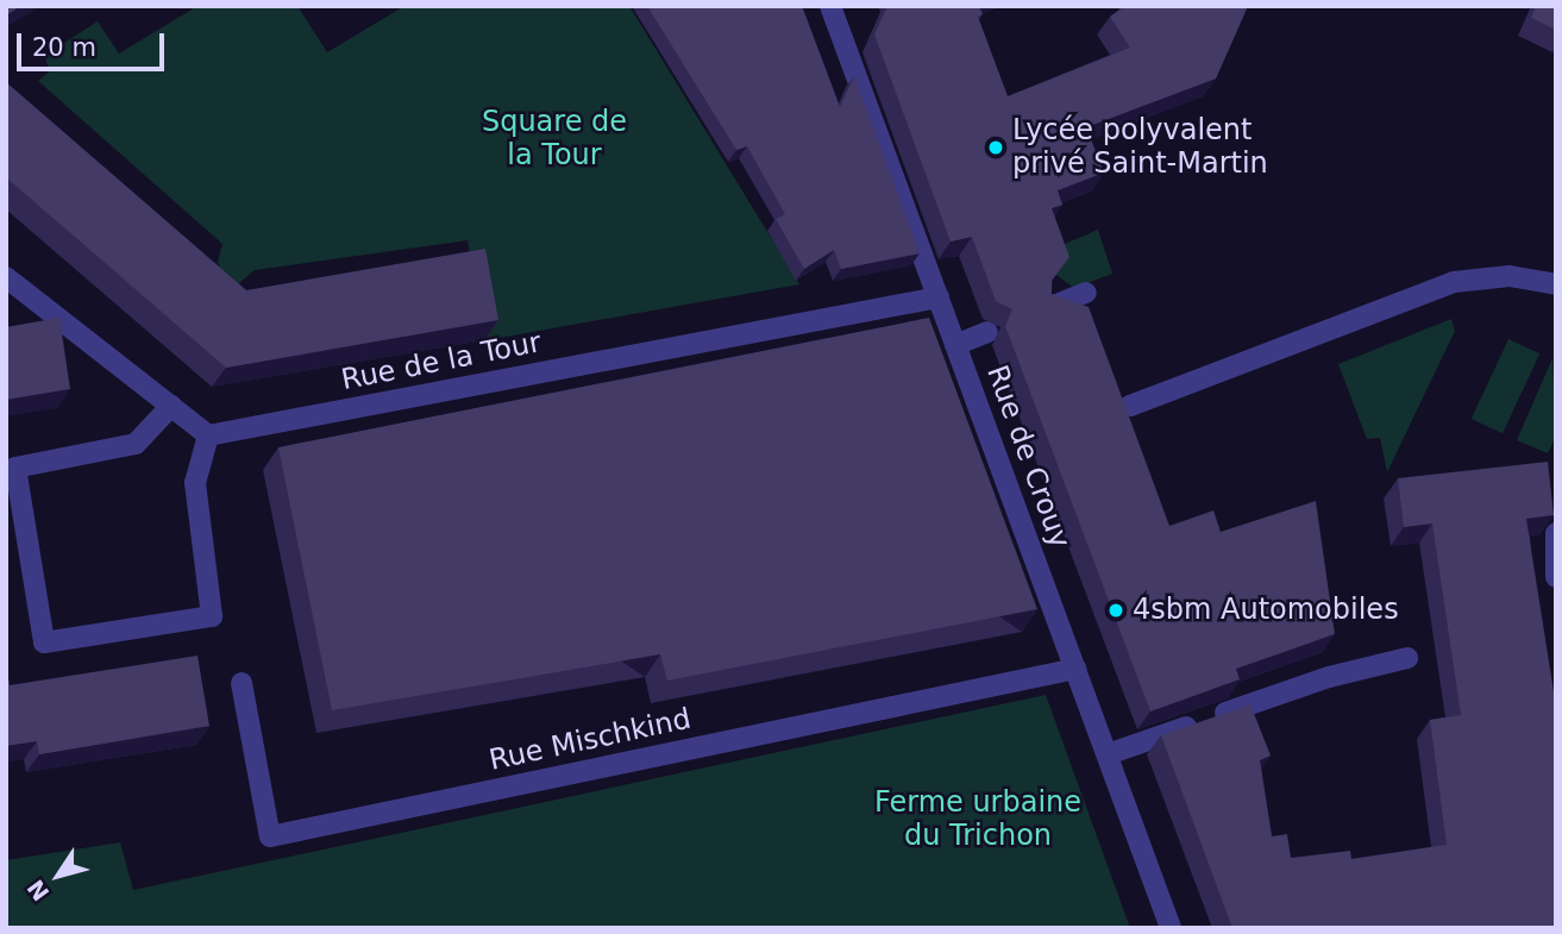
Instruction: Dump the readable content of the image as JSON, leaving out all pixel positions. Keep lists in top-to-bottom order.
{
  "streets": {
    "street": ["Rue de la Tour", "Rue de Crouy", "Rue Mischkind"]
  },
  "crossings": [
    ["Rue de la Tour", "Rue de Crouy"],
    ["Rue de Crouy", "Rue Mischkind"]
  ],
  "parks": ["Square de la Tour", "Ferme urbaine du Trichon"],
  "places": ["Lycée polyvalent privé Saint-Martin", "4sbm Automobiles"],
  "scale_bar": "20 m",
  "north": "bottom left"
}
